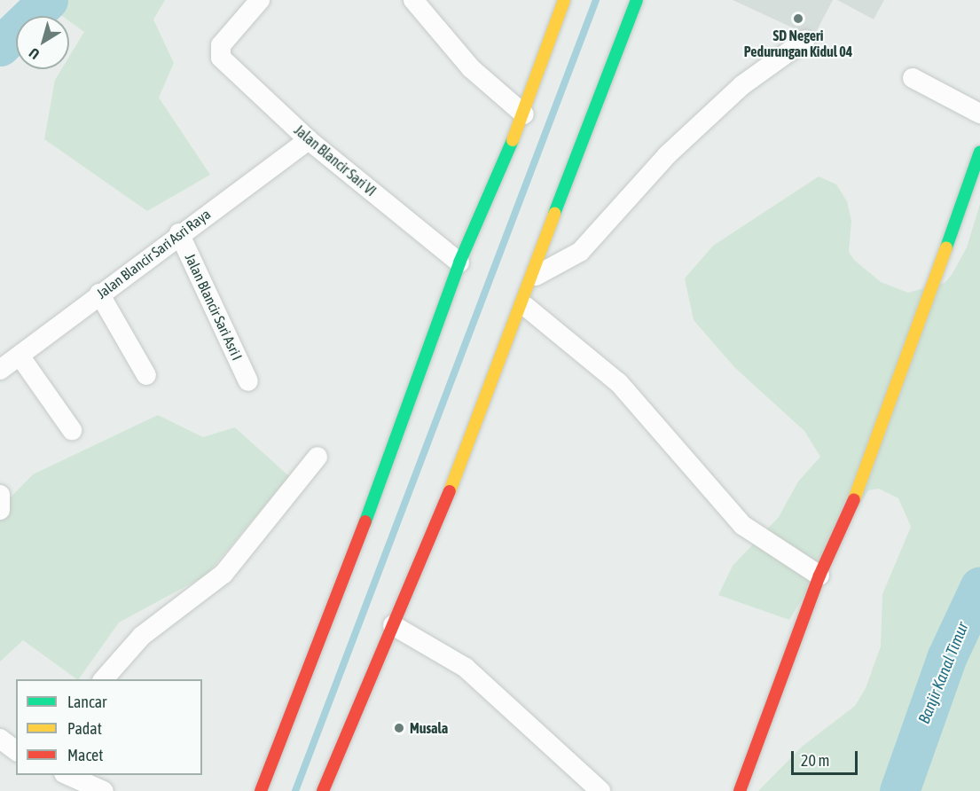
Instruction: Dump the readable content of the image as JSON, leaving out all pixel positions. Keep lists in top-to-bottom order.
{
  "streets": {
    "street": ["Jalan Blancir Sari VI", "Jalan Blancir Sari Asri Raya", "Jalan Blancir Sari Asri I"]
  },
  "crossings": [
    ["Jalan Blancir Sari VI", "Jalan Blancir Sari Asri Raya"],
    ["Jalan Blancir Sari Asri Raya", "Jalan Blancir Sari Asri I"]
  ],
  "water": ["Banjir Kanal Timur"],
  "places": ["SD Negeri Pedurungan Kidul 04", "Musala"],
  "legend": ["Lancar", "Padat", "Macet"],
  "scale_bar": "20 m",
  "north": "bottom left"
}
